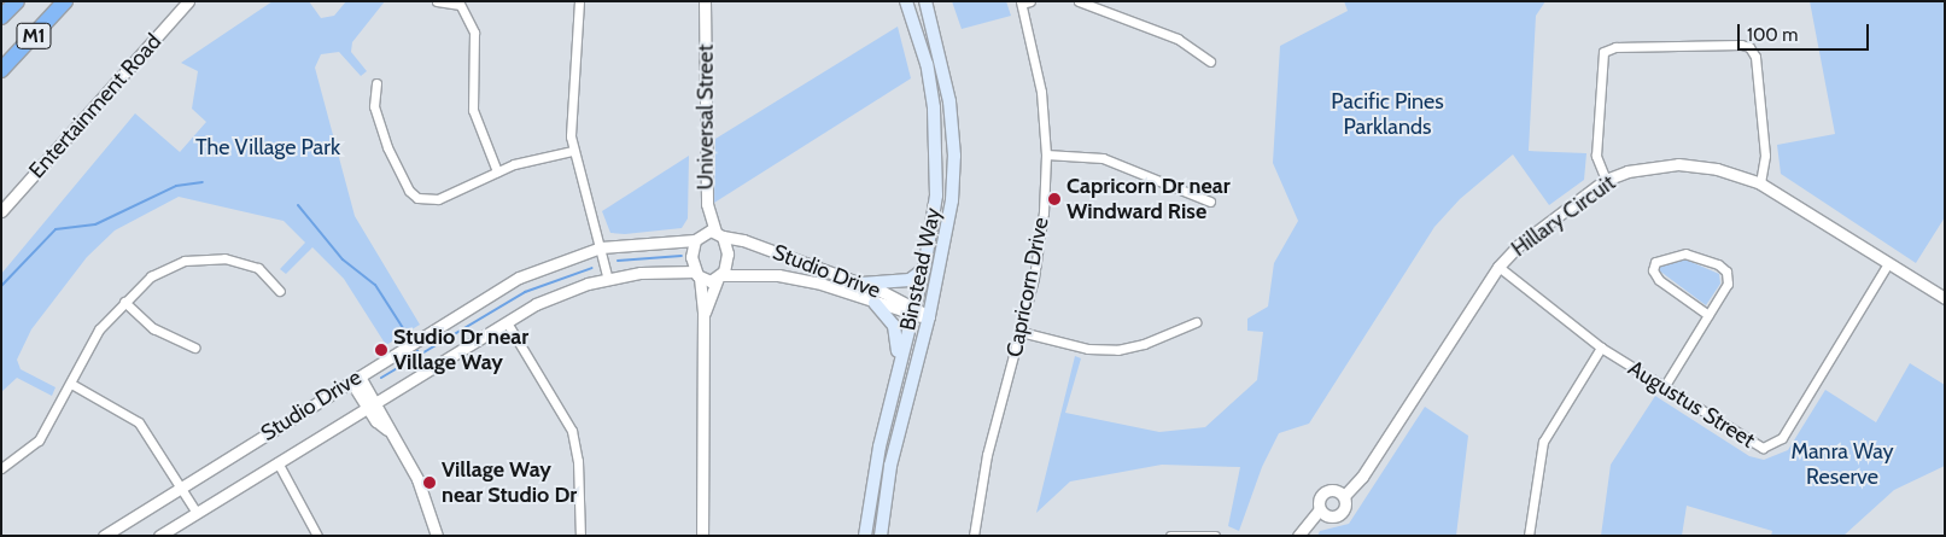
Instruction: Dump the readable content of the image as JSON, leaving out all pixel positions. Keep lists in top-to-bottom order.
{
  "streets": {
    "highway": ["M1"],
    "main road": ["Binstead Way"],
    "street": [
      "Entertainment Road",
      "Universal Street",
      "Hillary Circuit",
      "Studio Drive",
      "Capricorn Drive",
      "Augustus Street"
    ]
  },
  "crossings": [
    ["Universal Street", "Studio Drive"],
    ["Hillary Circuit", "Augustus Street"],
    ["Binstead Way", "Studio Drive"]
  ],
  "parks": ["Pacific Pines Parklands", "The Village Park", "Manra Way Reserve"],
  "places": ["Capricorn Dr near Windward Rise", "Studio Dr near Village Way", "Village Way near Studio Dr"],
  "scale_bar": "100 m"
}
